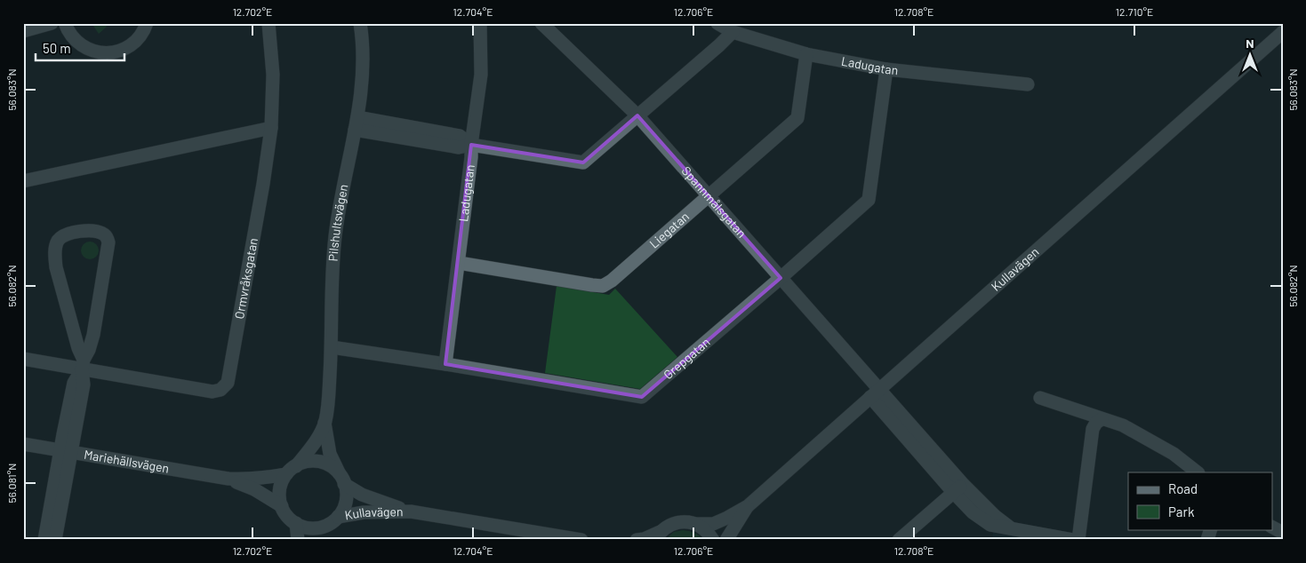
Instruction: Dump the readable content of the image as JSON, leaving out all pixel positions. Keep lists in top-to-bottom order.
{
  "streets": {
    "street": [
      "Ladugatan",
      "Spannmålsgatan",
      "Pilshultsvägen",
      "Liegatan",
      "Kullavägen",
      "Ormvråksgatan",
      "Grepgatan",
      "Mariehällsvägen"
    ]
  },
  "crossings": [
    ["Ladugatan", "Liegatan"],
    ["Ladugatan", "Grepgatan"],
    ["Spannmålsgatan", "Liegatan"],
    ["Spannmålsgatan", "Kullavägen"],
    ["Spannmålsgatan", "Grepgatan"],
    ["Pilshultsvägen", "Kullavägen"],
    ["Pilshultsvägen", "Grepgatan"],
    ["Pilshultsvägen", "Mariehällsvägen"],
    ["Kullavägen", "Mariehällsvägen"]
  ],
  "legend": ["Road", "Park"],
  "scale_bar": "50 m",
  "north": "top",
  "coordinates": [
    "12.702°E",
    "12.704°E",
    "12.706°E",
    "12.708°E",
    "12.710°E",
    "56.083°N",
    "56.082°N",
    "56.081°N"
  ]
}
